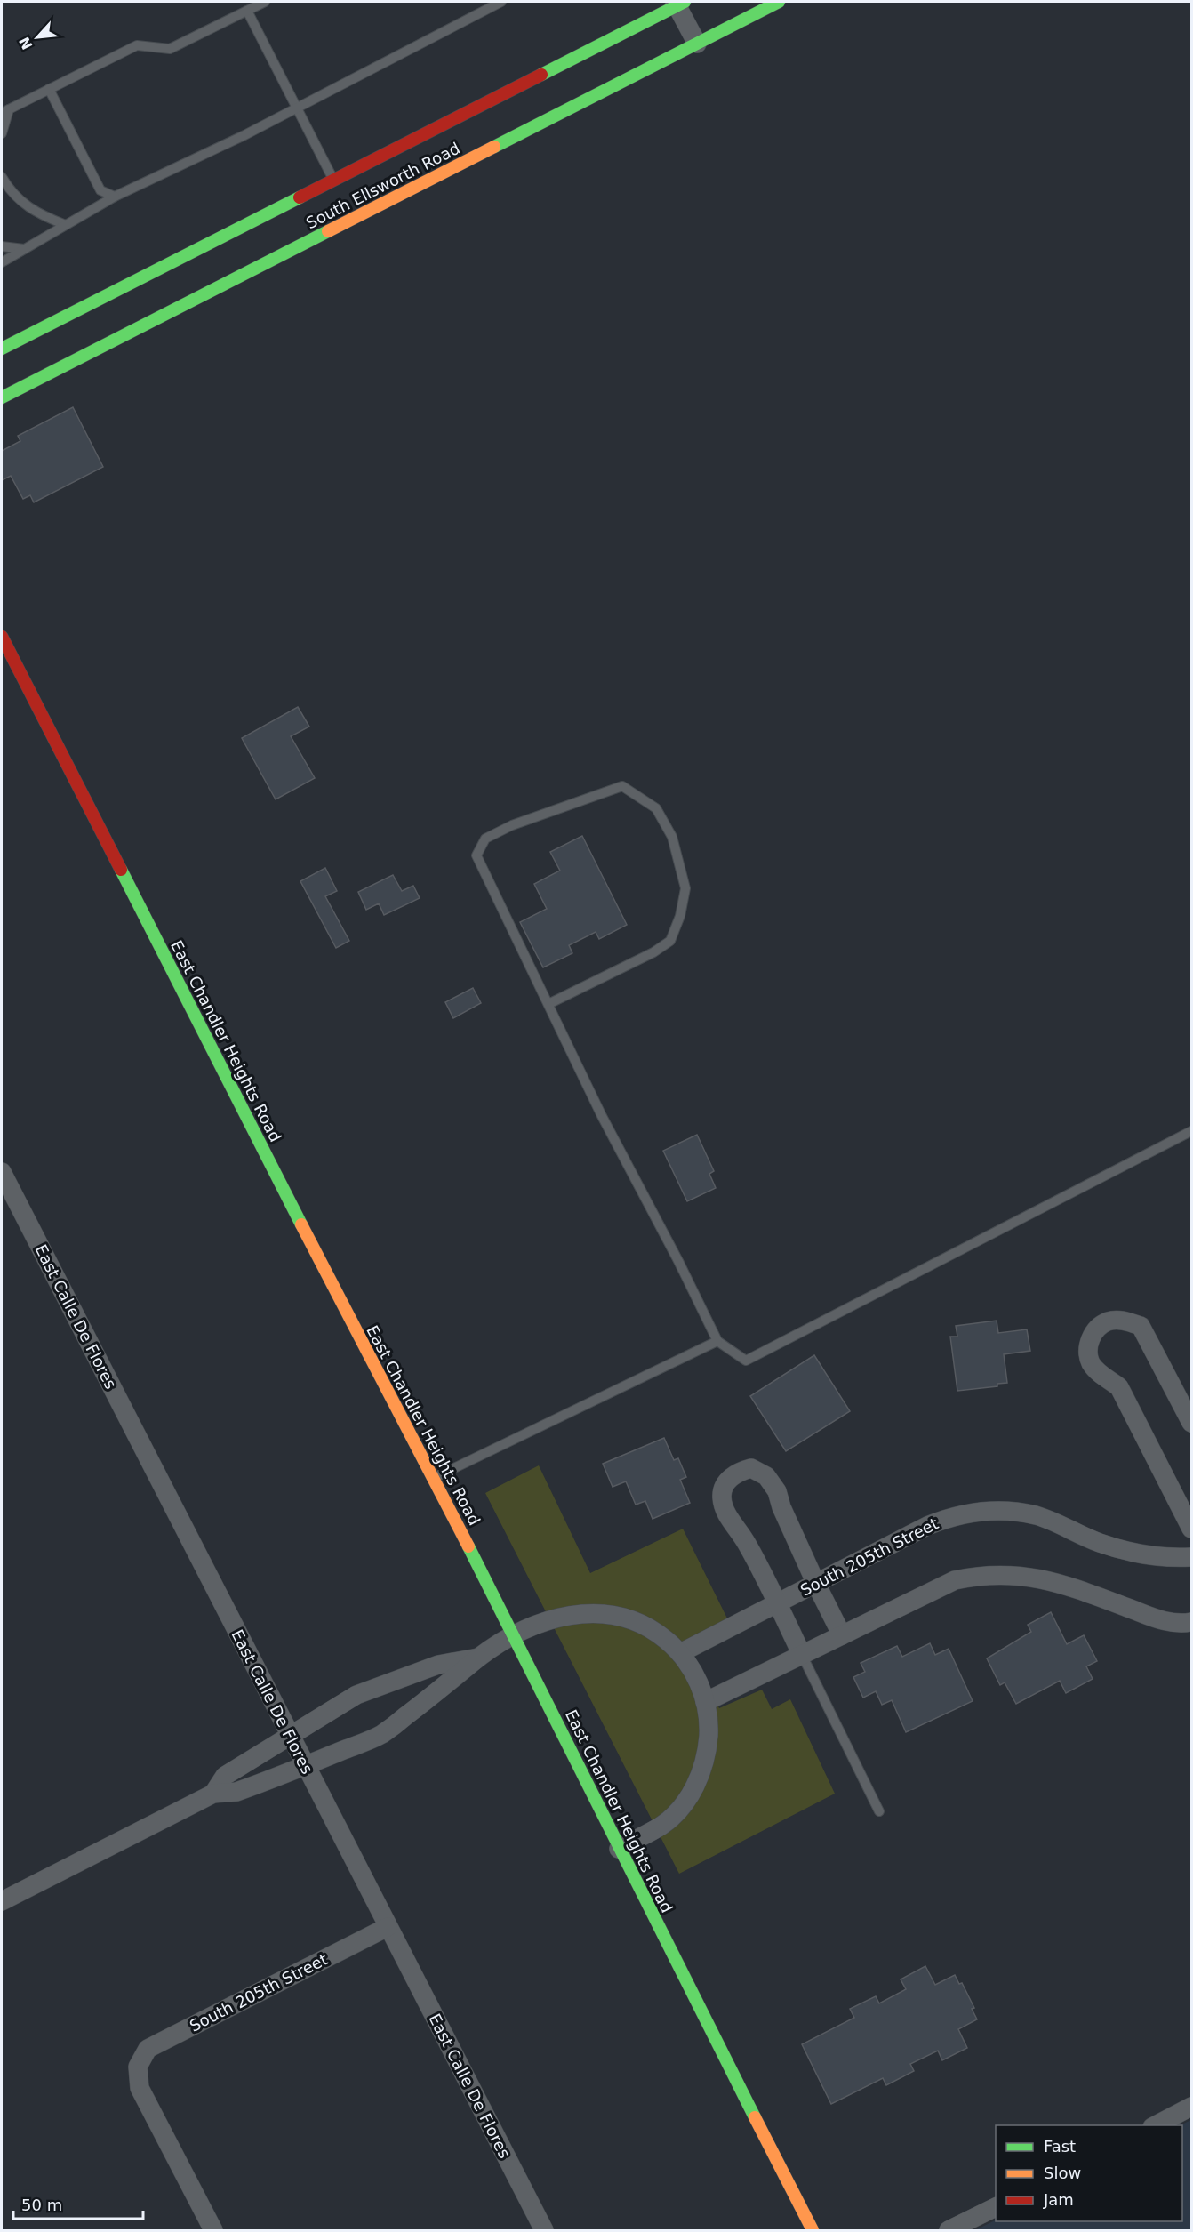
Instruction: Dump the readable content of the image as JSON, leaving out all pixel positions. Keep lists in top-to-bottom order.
{
  "streets": {
    "main road": ["South Ellsworth Road", "East Chandler Heights Road"],
    "street": ["East Calle De Flores", "South 205th Street"]
  },
  "crossings": [
    ["East Calle De Flores", "South 205th Street"]
  ],
  "legend": ["Fast", "Slow", "Jam"],
  "scale_bar": "50 m",
  "north": "bottom left"
}
